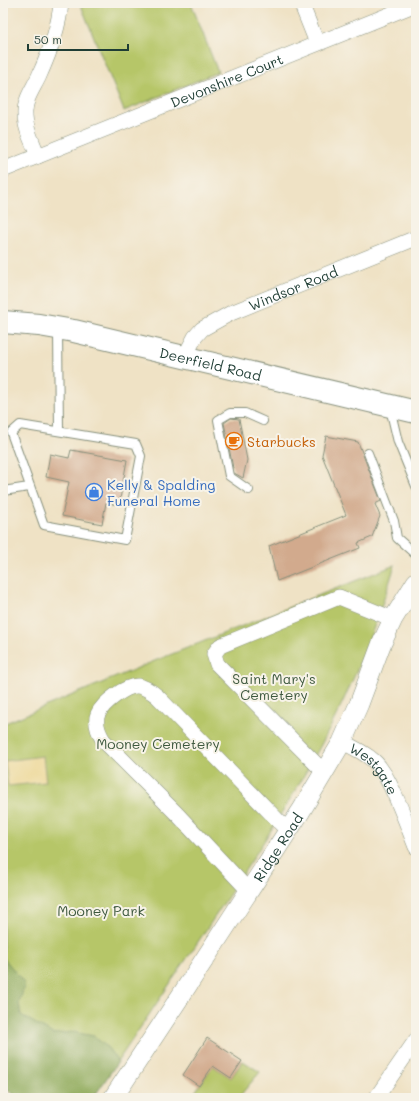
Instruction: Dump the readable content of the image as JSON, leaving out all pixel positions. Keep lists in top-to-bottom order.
{
  "streets": {
    "main road": ["Deerfield Road"],
    "street": [
      "Devonshire Court",
      "Windsor Road",
      "Westgate",
      "Ridge Road"
    ]
  },
  "crossings": [
    ["Windsor Road", "Deerfield Road"],
    ["Westgate", "Ridge Road"]
  ],
  "parks": ["Saint Mary's Cemetery", "Mooney Cemetery", "Mooney Park"],
  "places": {
    "cafe": ["Starbucks"],
    "shop": ["Kelly & Spalding Funeral Home"]
  },
  "scale_bar": "50 m"
}
